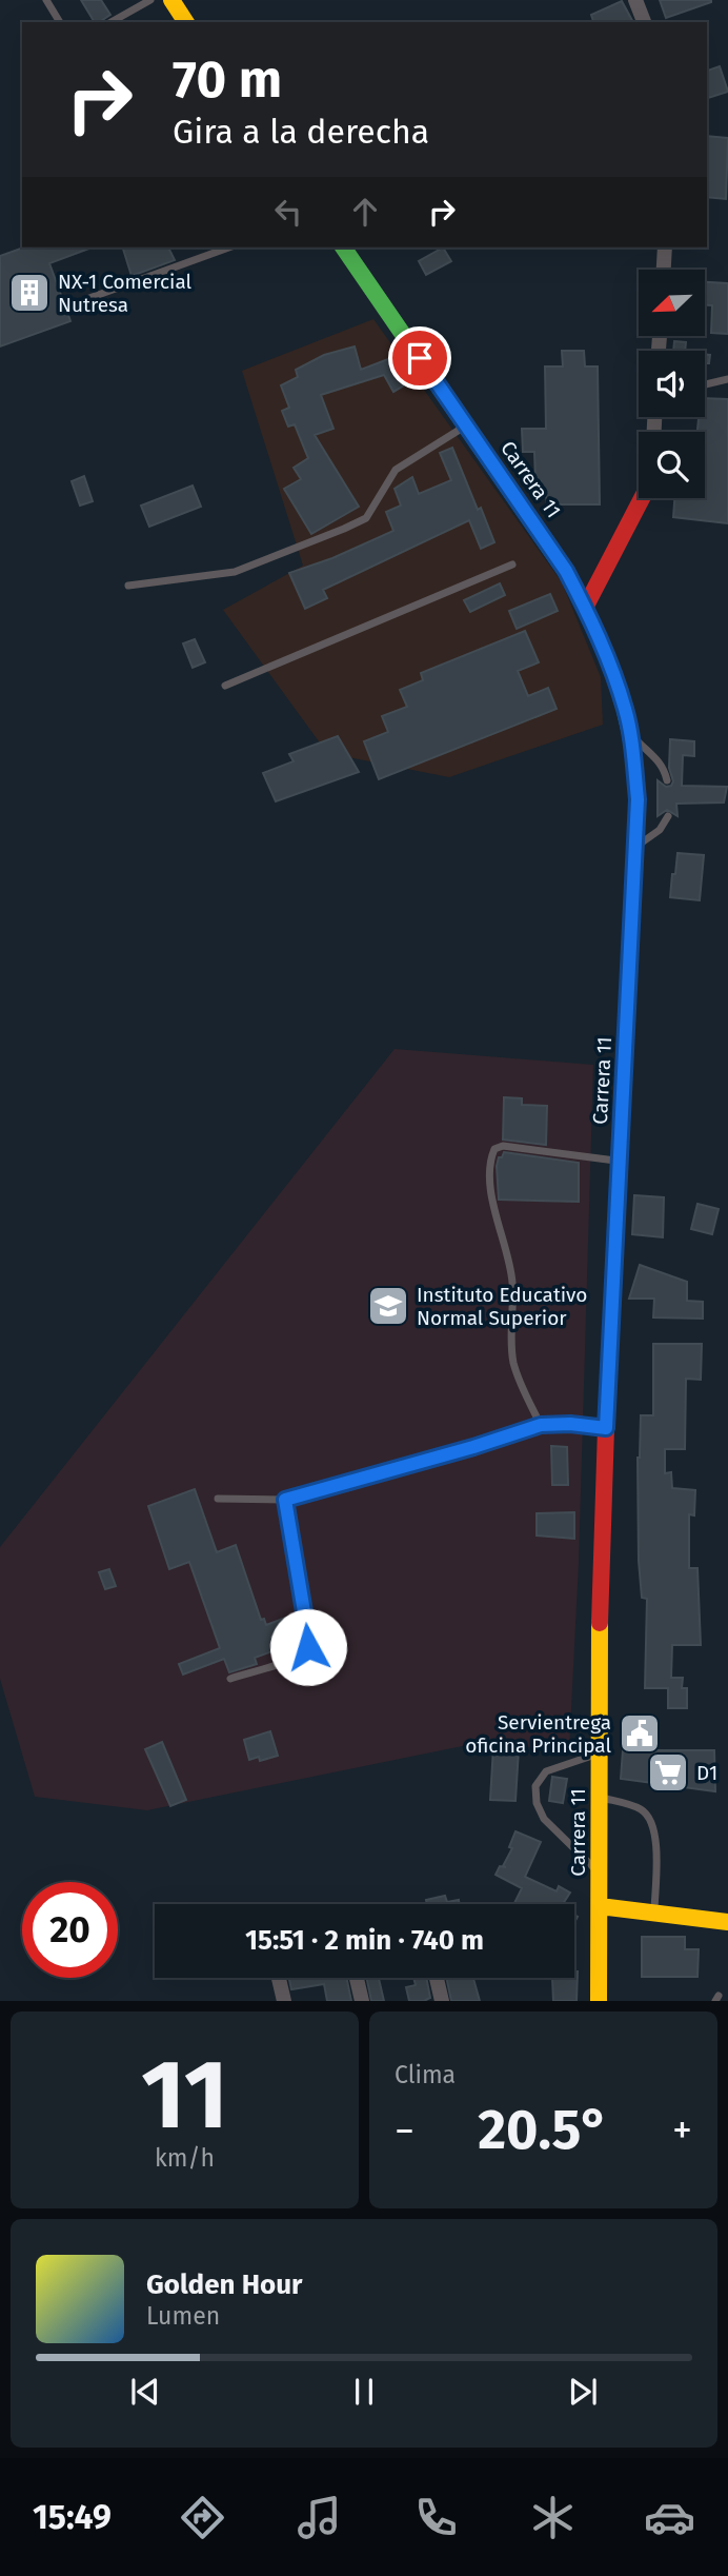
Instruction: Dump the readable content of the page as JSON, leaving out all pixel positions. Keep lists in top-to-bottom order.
{
  "streets": {
    "main road": ["Carrera 11"]
  },
  "places": {
    "building": ["NX-1 Comercial Nutresa"],
    "school or university": ["Instituto Educativo Normal Superior"],
    "public building": ["Servientrega oficina Principal"],
    "supermarket": ["D1"]
  },
  "north": "bottom left",
  "page": {
    "turn": ["70 m", "Gira a la derecha"],
    "limit": "20",
    "trip": "15:51 · 2 min · 740 m",
    "tile": [
      ["11", "km/h"],
      "Clima"
    ],
    "heat": ["−", "20.5°", "+"],
    "song": ["Golden Hour", "Lumen"],
    "tabs": "15:49"
  }
}
